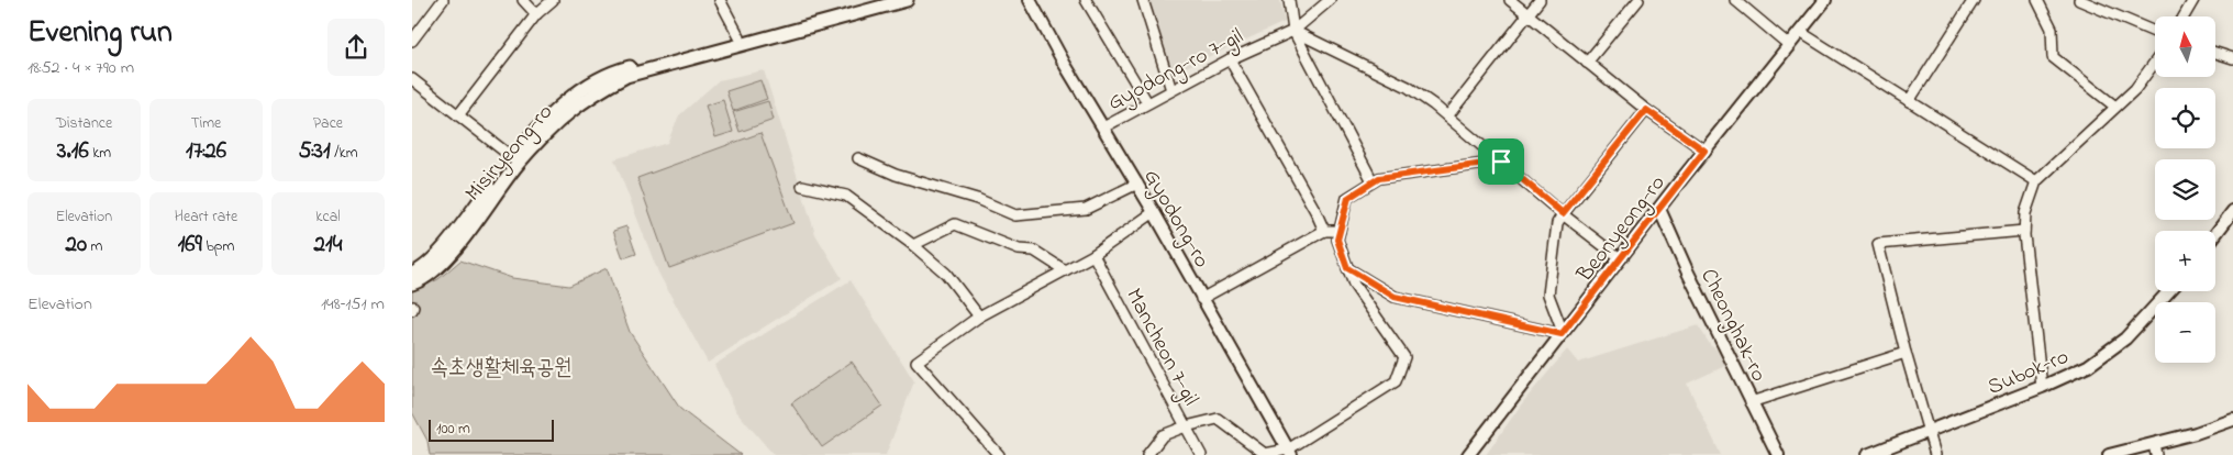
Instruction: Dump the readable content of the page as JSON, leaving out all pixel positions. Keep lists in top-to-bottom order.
{
  "streets": {
    "main road": ["Misiryeong-ro"],
    "street": [
      "Gyodong-ro 7-gil",
      "Gyodong-ro",
      "Beonyeong-ro",
      "Cheonghak-ro",
      "Mancheon 7-gil",
      "Subok-ro"
    ]
  },
  "crossings": [
    ["Gyodong-ro 7-gil", "Gyodong-ro"],
    ["Beonyeong-ro", "Cheonghak-ro"]
  ],
  "parks": ["속초생활체육공원"],
  "scale_bar": "100 m",
  "north": "top",
  "page": {
    "heading": ["Evening run", "18:52 · 4 × 790 m"],
    "map_buttons": ["+", "−"],
    "stats": [
      ["Distance", "3.16 km"],
      ["Time", "17:26"],
      ["Pace", "5:31 /km"],
      ["Elevation", "20 m"],
      ["Heart rate", "169 bpm"],
      ["kcal", "214"]
    ],
    "chart": ["Elevation", "148–151 m"],
    "scale": "100 m"
  }
}
